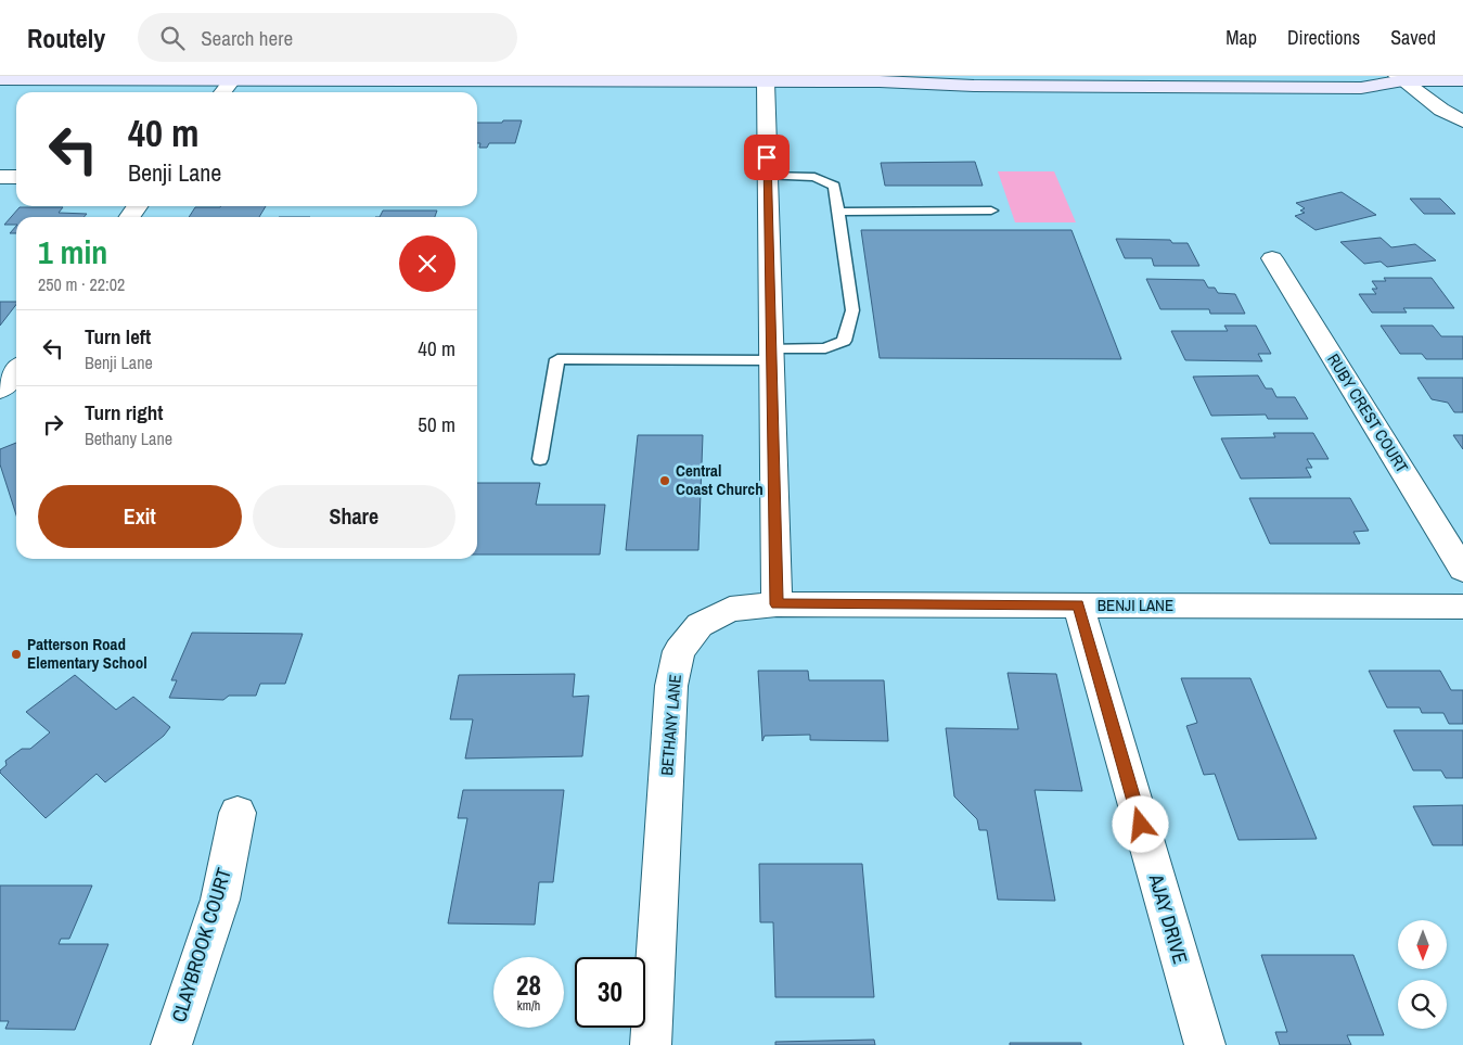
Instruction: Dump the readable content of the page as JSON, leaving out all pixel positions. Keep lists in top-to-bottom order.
{
  "streets": {
    "street": [
      "RUBY CREST COURT",
      "BENJI LANE",
      "BETHANY LANE",
      "AJAY DRIVE",
      "CLAYBROOK COURT"
    ]
  },
  "crossings": [
    ["BENJI LANE", "BETHANY LANE"],
    ["BENJI LANE", "AJAY DRIVE"]
  ],
  "places": ["Central Coast Church", "Patterson Road Elementary School"],
  "north": "bottom",
  "page": {
    "header": "Routely",
    "search": "Search here",
    "nav": ["Map", "Directions", "Saved"],
    "turn": ["40 m", "Benji Lane"],
    "heading": ["1 min", "250 m · 22:02"],
    "list": [
      {
        "name": "Turn left",
        "note": "Benji Lane",
        "value": "40 m"
      },
      {
        "name": "Turn right",
        "note": "Bethany Lane",
        "value": "50 m"
      }
    ],
    "buttons": ["Exit", "Share"],
    "speed": "28 km/h",
    "limit": "30"
  }
}
